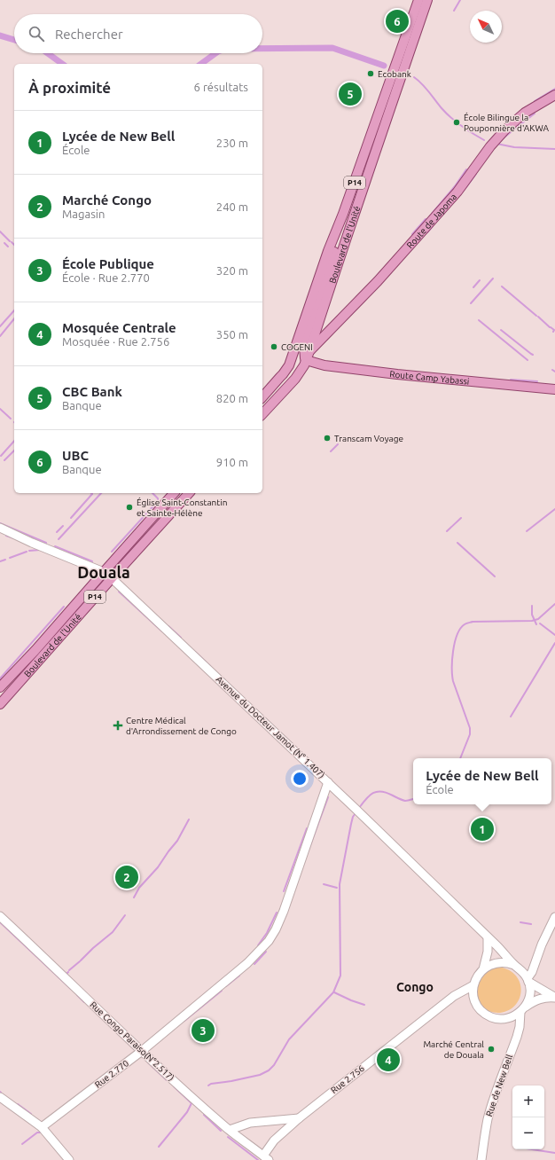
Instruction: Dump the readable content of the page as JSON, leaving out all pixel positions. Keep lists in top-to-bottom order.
{
  "streets": {
    "main road": [
      "P14",
      "Route de Japoma",
      "Boulevard de l'Unité",
      "Route Camp Yabassi"
    ],
    "street": [
      "Avenue du Docteur Jamot (N° 1.407)",
      "Rue Congo Paraiso(N°2.517)",
      "Rue 2.770",
      "Rue 2.756",
      "Rue de New Bell"
    ]
  },
  "crossings": [
    ["Route de Japoma", "Boulevard de l'Unité"],
    ["Boulevard de l'Unité", "Route Camp Yabassi"],
    ["Boulevard de l'Unité", "Avenue du Docteur Jamot (N° 1.407)"],
    ["Avenue du Docteur Jamot (N° 1.407)", "Rue 2.770"],
    ["Avenue du Docteur Jamot (N° 1.407)", "Rue 2.756"],
    ["Avenue du Docteur Jamot (N° 1.407)", "Rue de New Bell"],
    ["Rue Congo Paraiso(N°2.517)", "Rue 2.770"],
    ["Rue Congo Paraiso(N°2.517)", "Rue 2.756"],
    ["Rue 2.756", "Rue de New Bell"]
  ],
  "districts": ["Douala", "Congo"],
  "places": {
    "other": [
      "Ecobank",
      "École Bilingue la Pouponnière d'AKWA",
      "COGENI",
      "Transcam Voyage",
      "Église Saint-Constantin et Sainte-Hélène",
      "Marché Central de Douala"
    ],
    "health": ["Centre Médical d'Arrondissement de Congo"]
  },
  "north": "top left",
  "page": {
    "pins": [
      "6",
      "5",
      "1",
      "2",
      "3",
      "4"
    ],
    "search": "Rechercher",
    "heading": ["À proximité", "6 résultats"],
    "list": [
      {
        "mark": "1",
        "name": "Lycée de New Bell",
        "note": "École",
        "value": "230 m"
      },
      {
        "mark": "2",
        "name": "Marché Congo",
        "note": "Magasin",
        "value": "240 m"
      },
      {
        "mark": "3",
        "name": "École Publique",
        "note": "École · Rue 2.770",
        "value": "320 m"
      },
      {
        "mark": "4",
        "name": "Mosquée Centrale",
        "note": "Mosquée · Rue 2.756",
        "value": "350 m"
      },
      {
        "mark": "5",
        "name": "CBC Bank",
        "note": "Banque",
        "value": "820 m"
      },
      {
        "mark": "6",
        "name": "UBC",
        "note": "Banque",
        "value": "910 m"
      }
    ],
    "popup": ["Lycée de New Bell", "École"],
    "map_buttons": ["+", "−"]
  }
}
